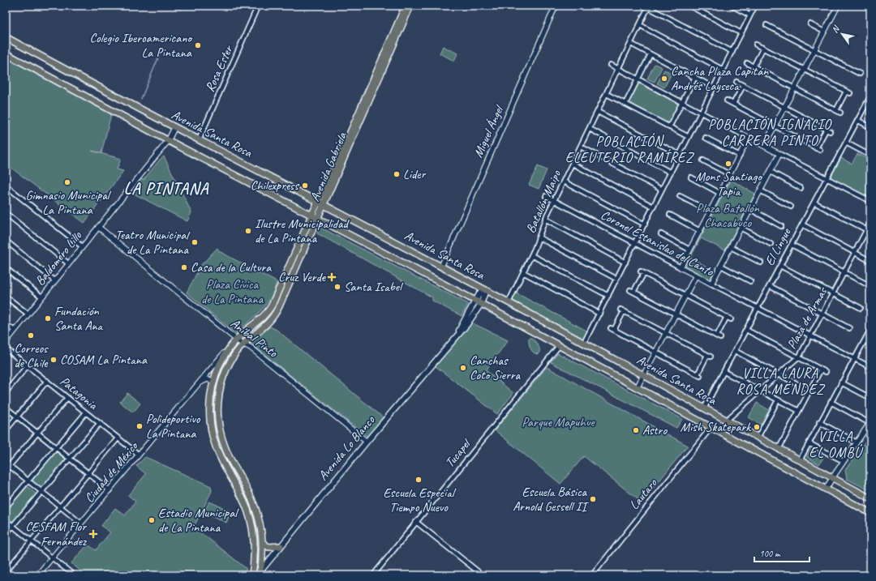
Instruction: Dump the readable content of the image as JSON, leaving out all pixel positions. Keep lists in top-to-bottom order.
{
  "streets": {
    "main road": ["Avenida Santa Rosa", "Avenida Gabriela", "Avenida Lo Blanco"],
    "street": [
      "Rosa Ester",
      "Miguel Ángel",
      "Batallón Maipo",
      "Coronel Estanislao del Canto",
      "El Lingue",
      "Baldomero Lillo",
      "Plaza de Armas",
      "Aníbal Pinto",
      "Patagonia",
      "Tucapel",
      "Ciudad de México",
      "Lautaro"
    ]
  },
  "crossings": [
    ["Rosa Ester", "Avenida Santa Rosa"],
    ["Miguel Ángel", "Avenida Santa Rosa"],
    ["Avenida Santa Rosa", "Avenida Gabriela"],
    ["Avenida Santa Rosa", "Batallón Maipo"],
    ["Avenida Santa Rosa", "El Lingue"],
    ["Avenida Santa Rosa", "Baldomero Lillo"],
    ["Avenida Santa Rosa", "Plaza de Armas"],
    ["Avenida Santa Rosa", "Avenida Lo Blanco"],
    ["Avenida Santa Rosa", "Tucapel"],
    ["Avenida Santa Rosa", "Lautaro"],
    ["Avenida Gabriela", "Aníbal Pinto"],
    ["Avenida Gabriela", "Avenida Lo Blanco"],
    ["Avenida Gabriela", "Ciudad de México"],
    ["Batallón Maipo", "Coronel Estanislao del Canto"],
    ["Coronel Estanislao del Canto", "El Lingue"],
    ["Coronel Estanislao del Canto", "Plaza de Armas"],
    ["Baldomero Lillo", "Aníbal Pinto"],
    ["Aníbal Pinto", "Avenida Lo Blanco"],
    ["Patagonia", "Ciudad de México"]
  ],
  "districts": [
    "POBLACIÓN IGNACIO CARRERA PINTO",
    "POBLACIÓN ELEUTERIO RAMÍREZ",
    "LA PINTANA",
    "VILLA LAURA ROSA MÉNDEZ",
    "VILLA EL OMBÚ"
  ],
  "parks": ["Plaza Batallón Chacabuco", "Plaza Cívica de La Pintana", "Parque Mapuhue"],
  "places": {
    "other": [
      "Colegio Iberoamericano La Pintana",
      "Cancha Plaza Capitán Andrés Layseca",
      "Mons Santiago Tapia",
      "Lider",
      "Gimnasio Municipal La Pintana",
      "Chilexpress",
      "Ilustre Municipalidad de La Pintana",
      "Teatro Municipal de La Pintana",
      "Casa de la Cultura",
      "Santa Isabel",
      "Fundación Santa Ana",
      "Correos de Chile",
      "COSAM La Pintana",
      "Canchas Coto Sierra",
      "Polideportivo La Pintana",
      "Mish Skatepark",
      "Astro",
      "Escuela Especial Tiempo Nuevo",
      "Escuela Básica Arnold Gessell II",
      "Estadio Municipal de La Pintana"
    ],
    "health": ["Cruz Verde", "CESFAM Flor Fernández"]
  },
  "scale_bar": "100 m",
  "north": "top left"
}
